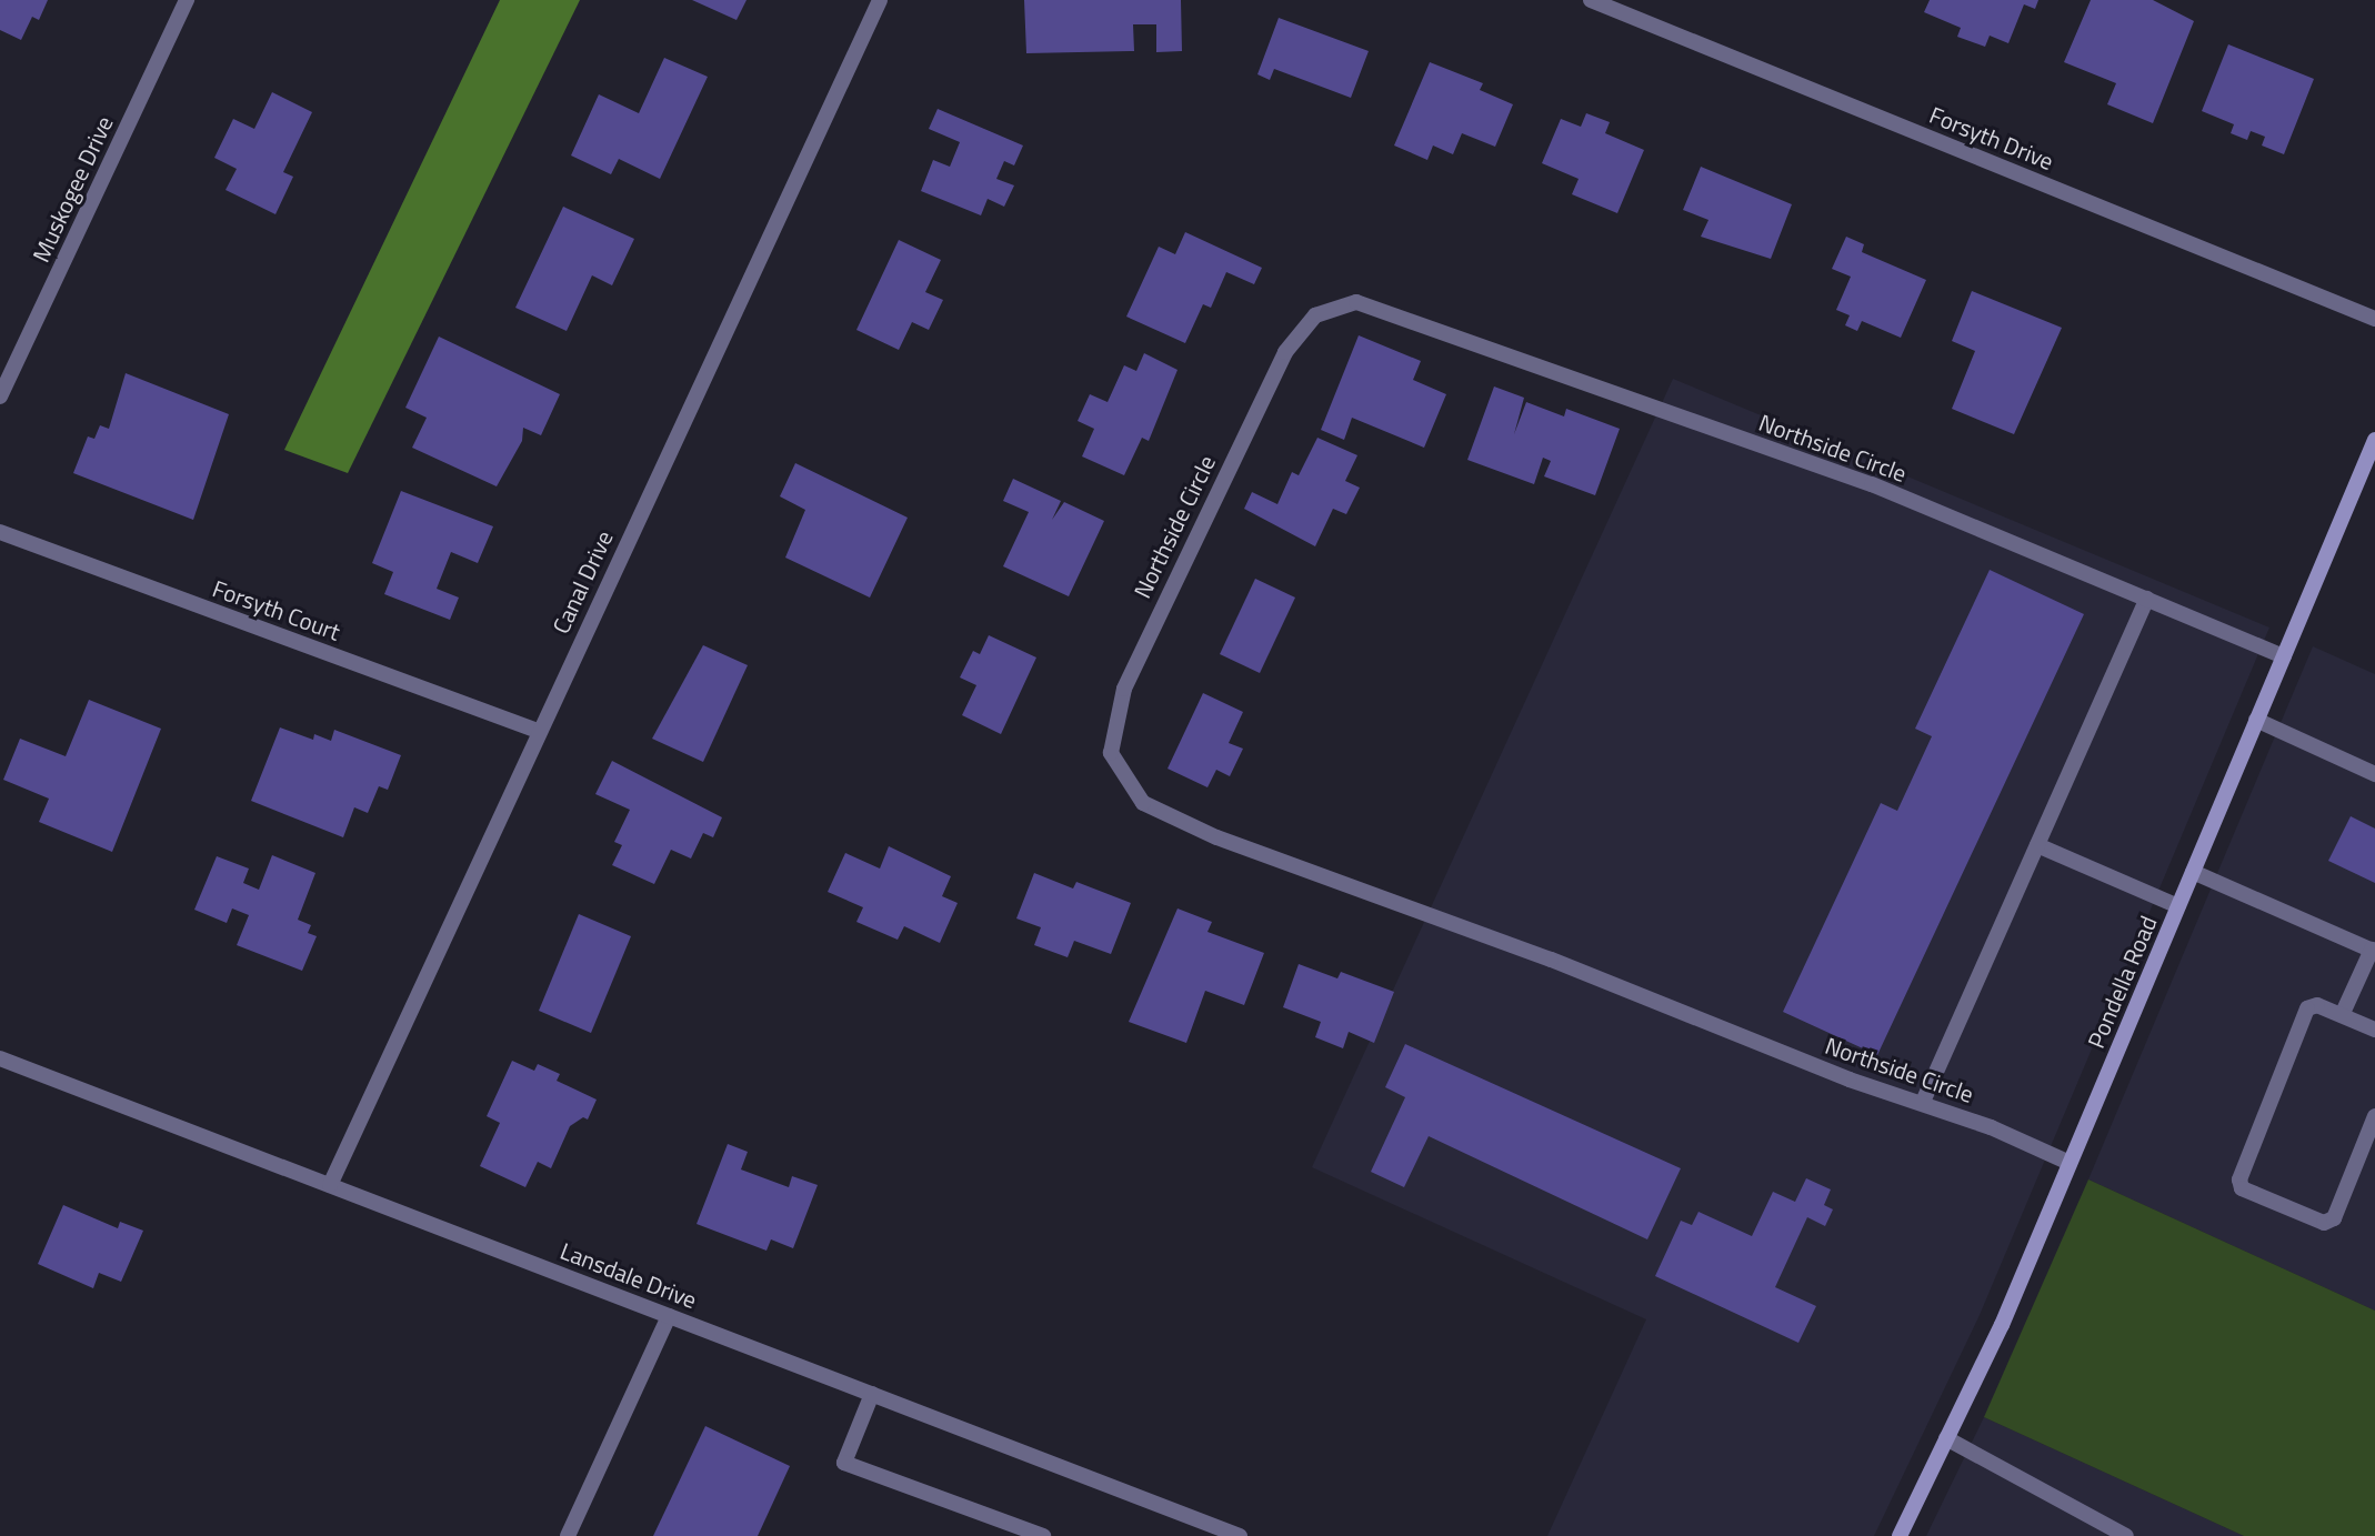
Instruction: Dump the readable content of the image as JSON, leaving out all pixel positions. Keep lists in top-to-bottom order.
{
  "streets": {
    "main road": ["Pondella Road"],
    "street": [
      "Forsyth Drive",
      "Muskogee Drive",
      "Northside Circle",
      "Canal Drive",
      "Forsyth Court",
      "Lansdale Drive"
    ]
  },
  "crossings": [
    ["Northside Circle", "Pondella Road"],
    ["Canal Drive", "Forsyth Court"],
    ["Canal Drive", "Lansdale Drive"]
  ]
}
